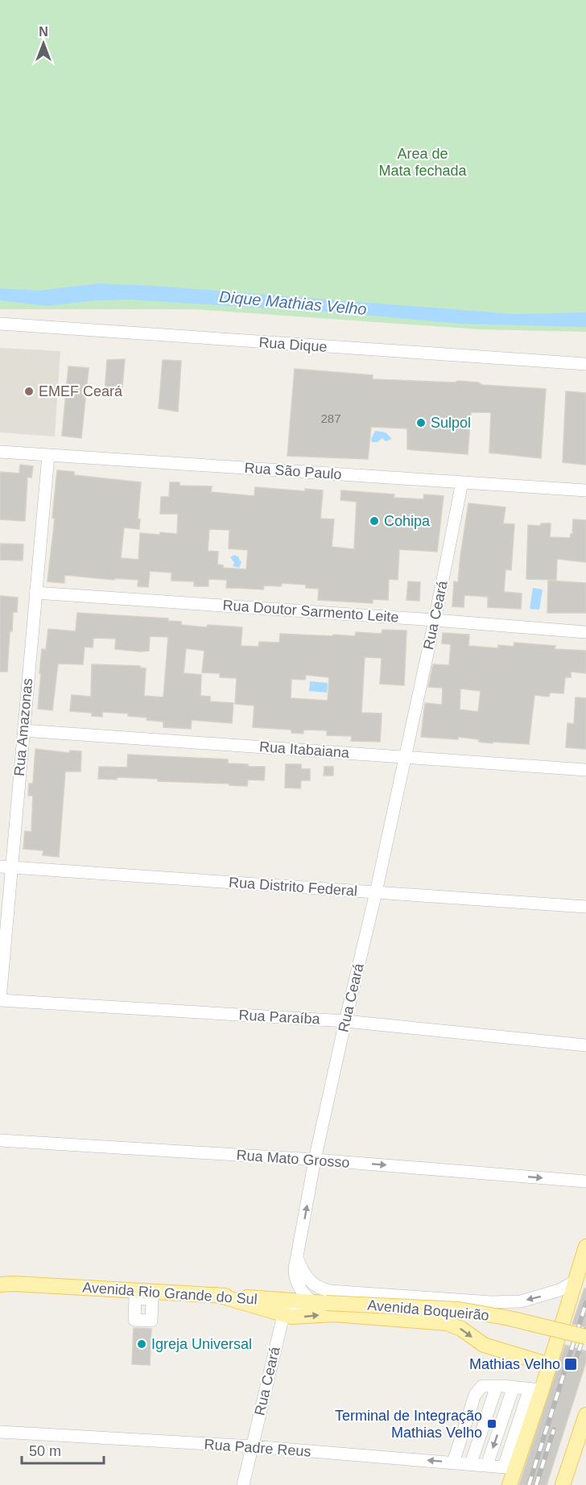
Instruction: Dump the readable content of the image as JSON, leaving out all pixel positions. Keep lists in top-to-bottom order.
{
  "streets": {
    "main road": ["Avenida Rio Grande do Sul", "Avenida Boqueirão"],
    "street": [
      "Rua Dique",
      "Rua São Paulo",
      "Rua Doutor Sarmento Leite",
      "Rua Ceará",
      "Rua Amazonas",
      "Rua Itabaiana",
      "Rua Distrito Federal",
      "Rua Paraíba",
      "Rua Mato Grosso",
      "Rua Padre Reus"
    ]
  },
  "crossings": [
    ["Rua São Paulo", "Rua Ceará"],
    ["Rua São Paulo", "Rua Amazonas"],
    ["Rua Doutor Sarmento Leite", "Rua Ceará"],
    ["Rua Doutor Sarmento Leite", "Rua Amazonas"],
    ["Rua Ceará", "Rua Itabaiana"],
    ["Rua Ceará", "Rua Distrito Federal"],
    ["Rua Ceará", "Rua Paraíba"],
    ["Rua Ceará", "Rua Mato Grosso"],
    ["Rua Ceará", "Avenida Rio Grande do Sul"],
    ["Rua Ceará", "Avenida Boqueirão"],
    ["Rua Ceará", "Rua Padre Reus"],
    ["Rua Amazonas", "Rua Itabaiana"],
    ["Rua Amazonas", "Rua Distrito Federal"],
    ["Rua Amazonas", "Rua Paraíba"],
    ["Avenida Rio Grande do Sul", "Avenida Boqueirão"]
  ],
  "one_way": ["Rua Mato Grosso", "Rua Padre Reus"],
  "water": ["Dique Mathias Velho"],
  "parks": ["Area de Mata fechada"],
  "places": {
    "other": [
      "EMEF Ceará",
      "Sulpol",
      "Cohipa",
      "Igreja Universal"
    ],
    "transit": ["Mathias Velho", "Terminal de Integração Mathias Velho"]
  },
  "house_numbers": ["287"],
  "scale_bar": "50 m",
  "north": "top"
}
